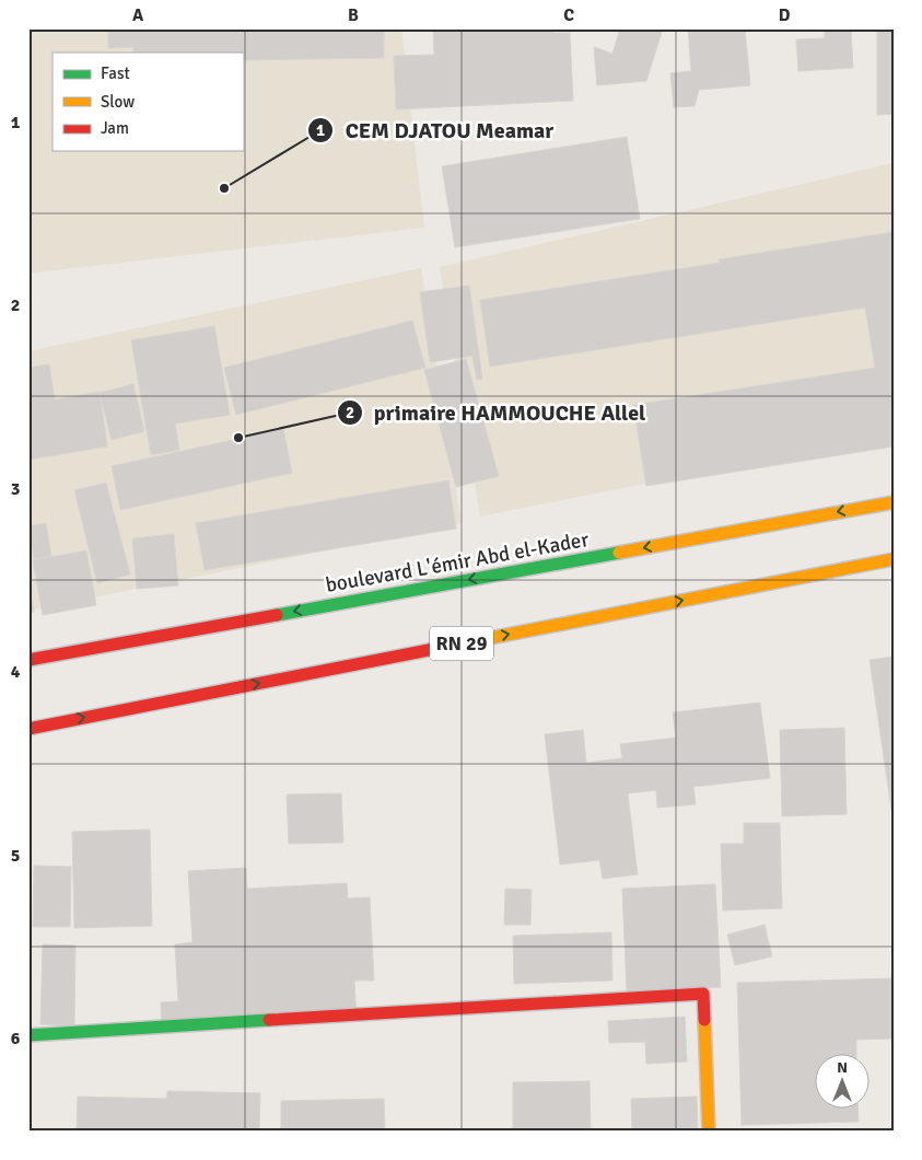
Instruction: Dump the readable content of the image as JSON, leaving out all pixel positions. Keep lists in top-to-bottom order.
{
  "streets": {
    "main road": ["boulevard L'émir Abd el-Kader", "RN 29"]
  },
  "places": ["CEM DJATOU Meamar", "primaire HAMMOUCHE Allel"],
  "legend": ["Fast", "Slow", "Jam"],
  "north": "top",
  "grid": {
    "columns": [
      "A",
      "B",
      "C",
      "D"
    ],
    "rows": [
      "1",
      "2",
      "3",
      "4",
      "5",
      "6"
    ]
  }
}
